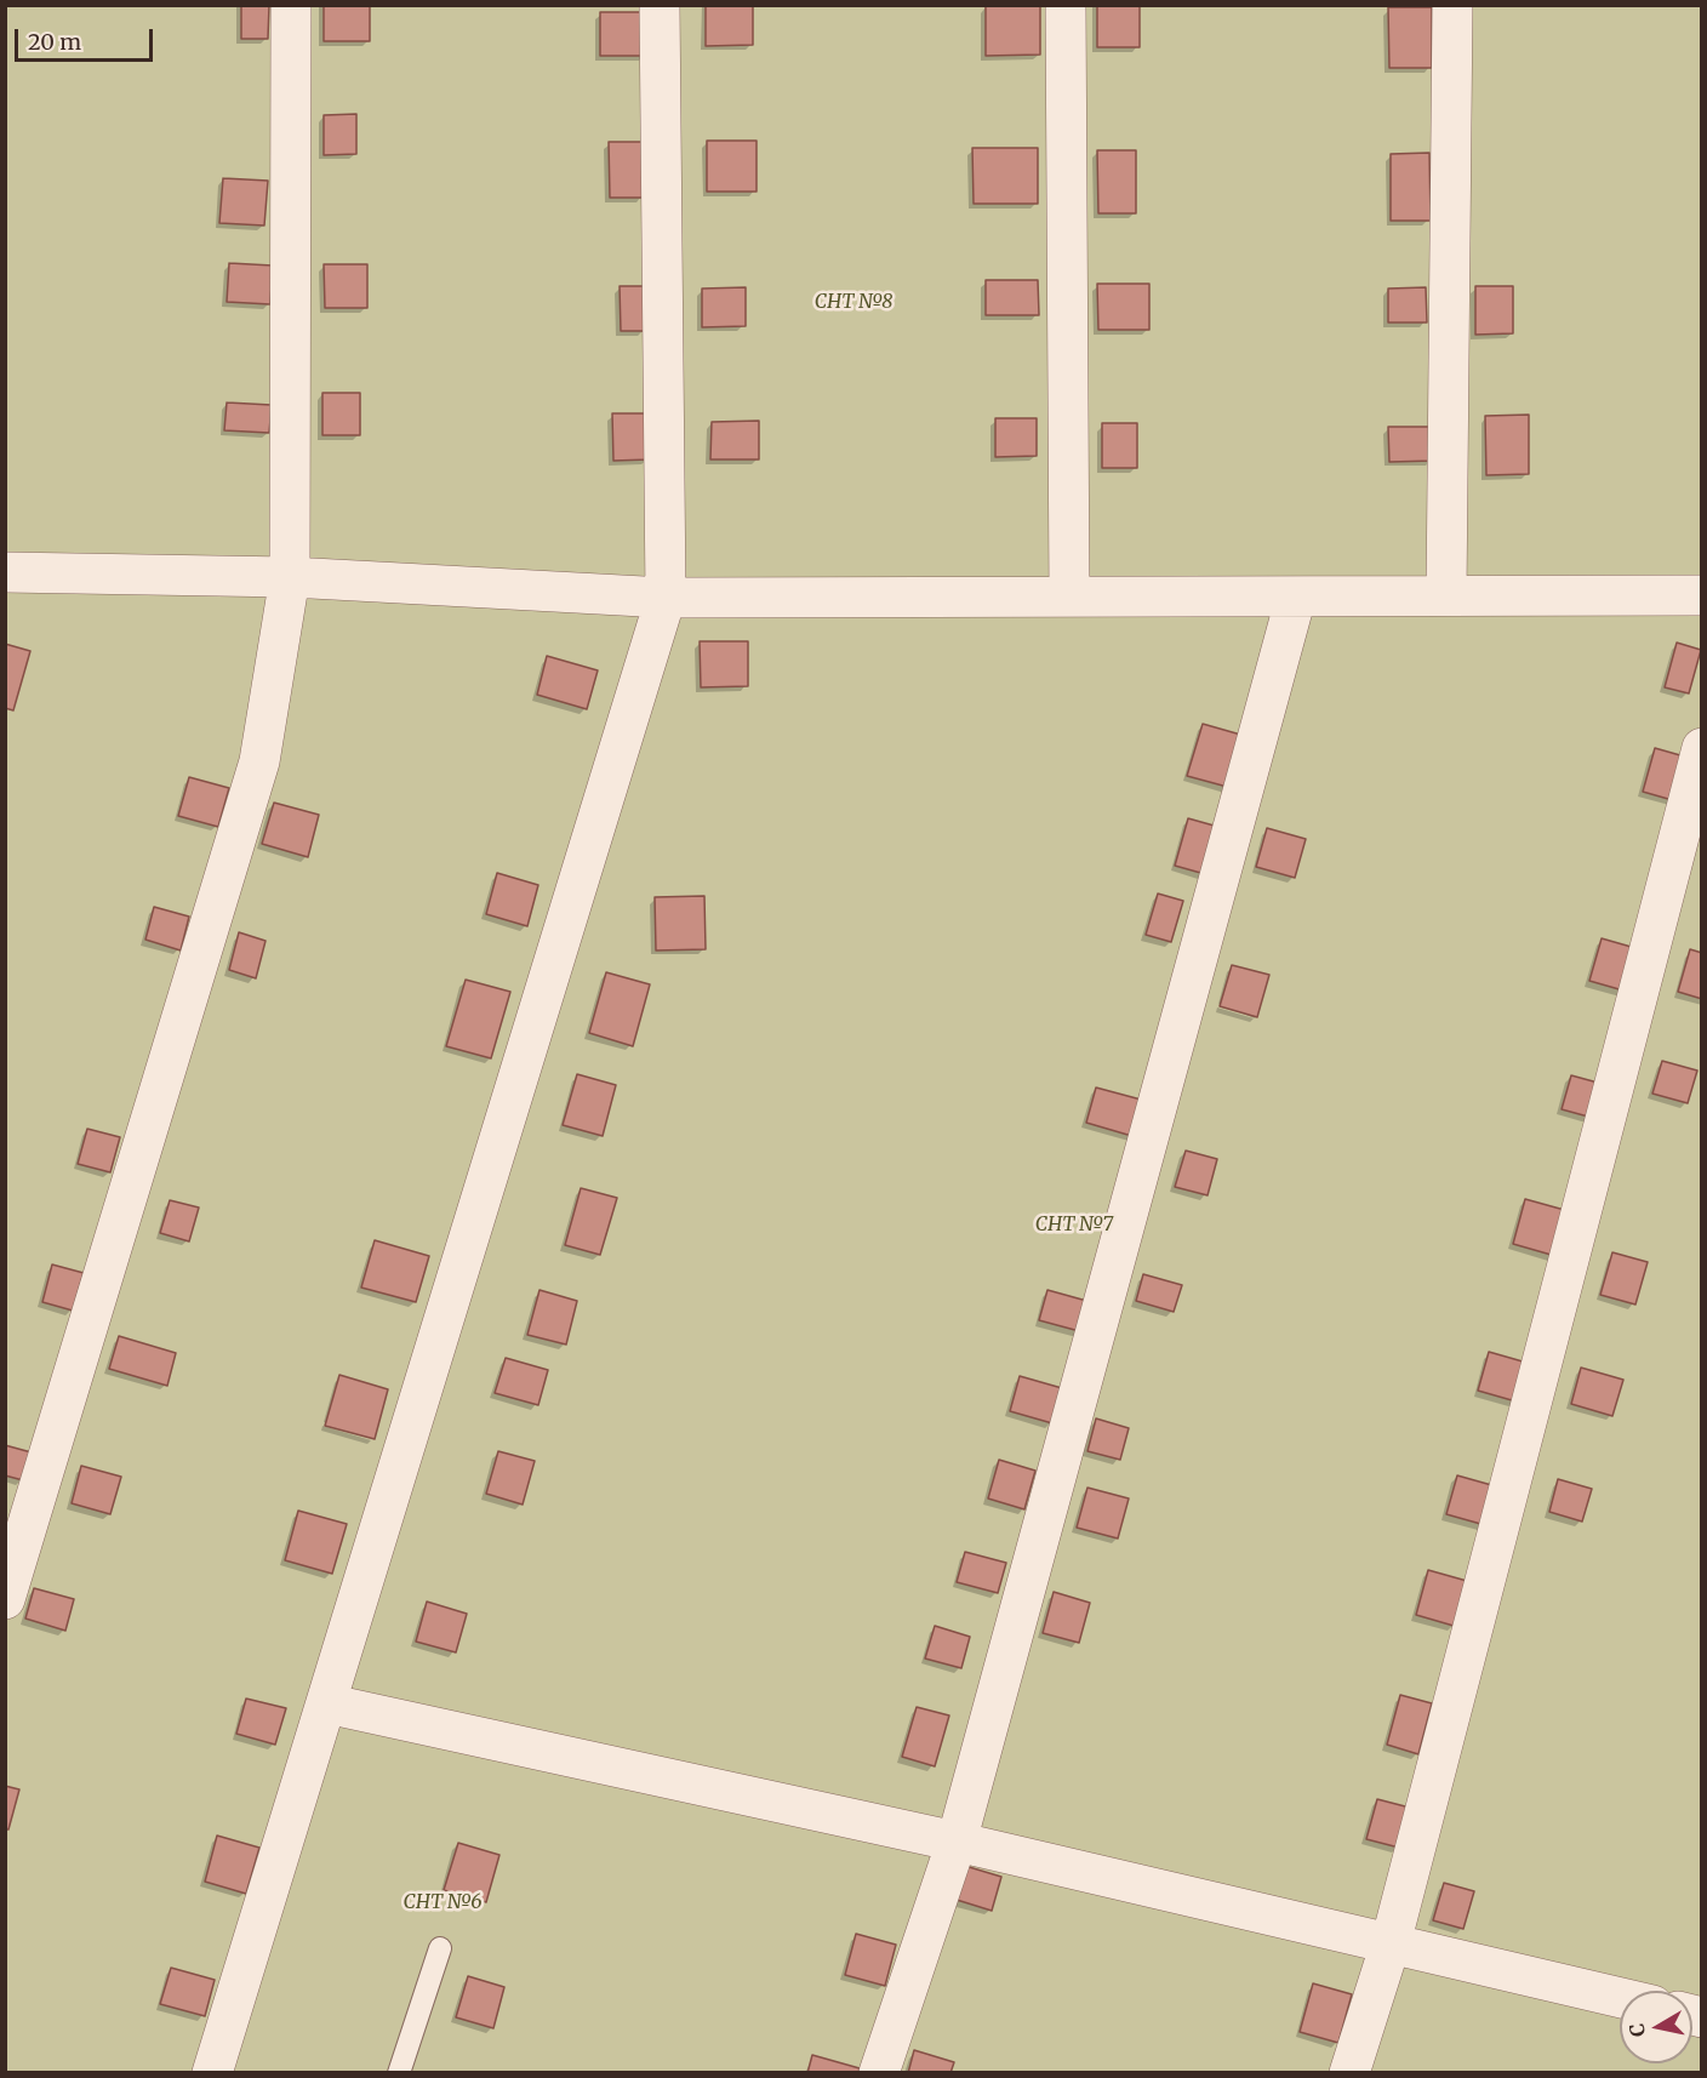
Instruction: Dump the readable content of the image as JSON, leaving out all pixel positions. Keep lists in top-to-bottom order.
{
  "parks": ["СНТ №8", "СНТ №7", "СНТ №6"],
  "scale_bar": "20 m",
  "north": "left"
}
